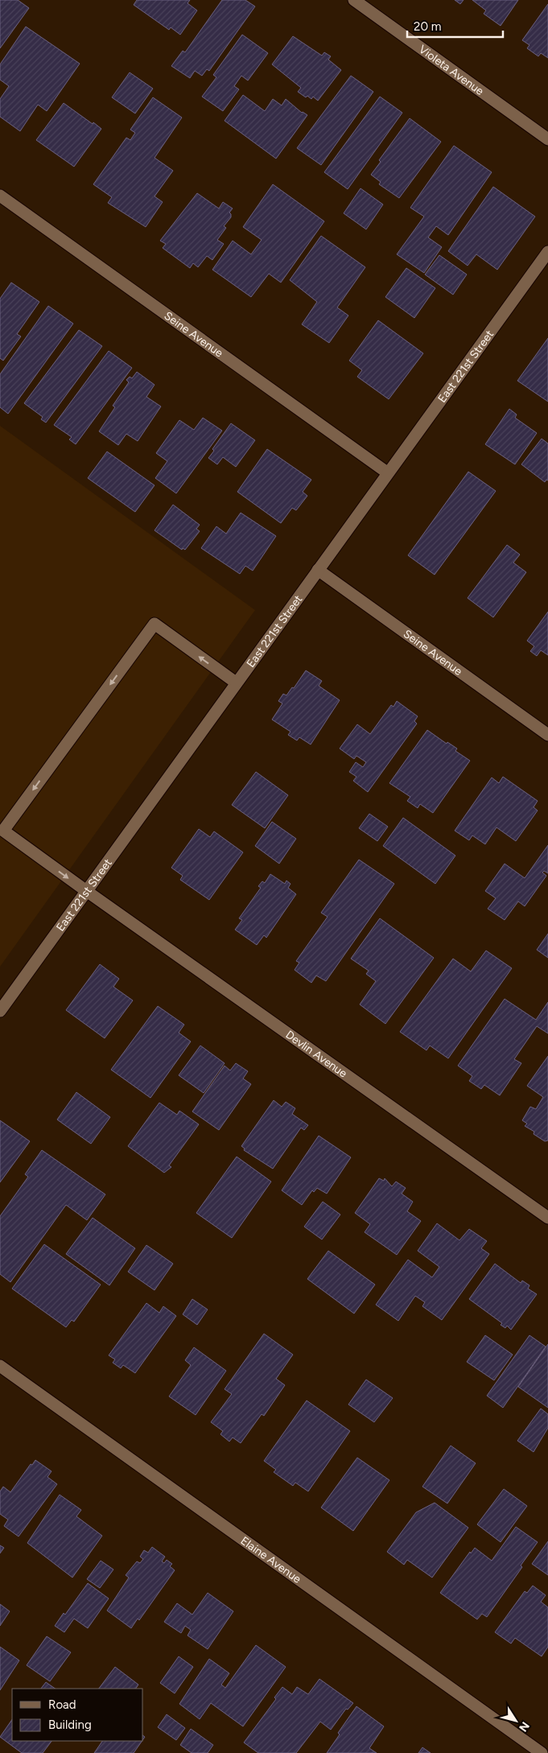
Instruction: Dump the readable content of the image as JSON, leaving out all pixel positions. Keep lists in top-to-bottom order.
{
  "streets": {
    "street": [
      "Violeta Avenue",
      "Seine Avenue",
      "East 221st Street",
      "Devlin Avenue",
      "Elaine Avenue"
    ]
  },
  "crossings": [
    ["Seine Avenue", "East 221st Street"],
    ["East 221st Street", "Devlin Avenue"]
  ],
  "legend": ["Road", "Building"],
  "scale_bar": "20 m",
  "north": "bottom right"
}
